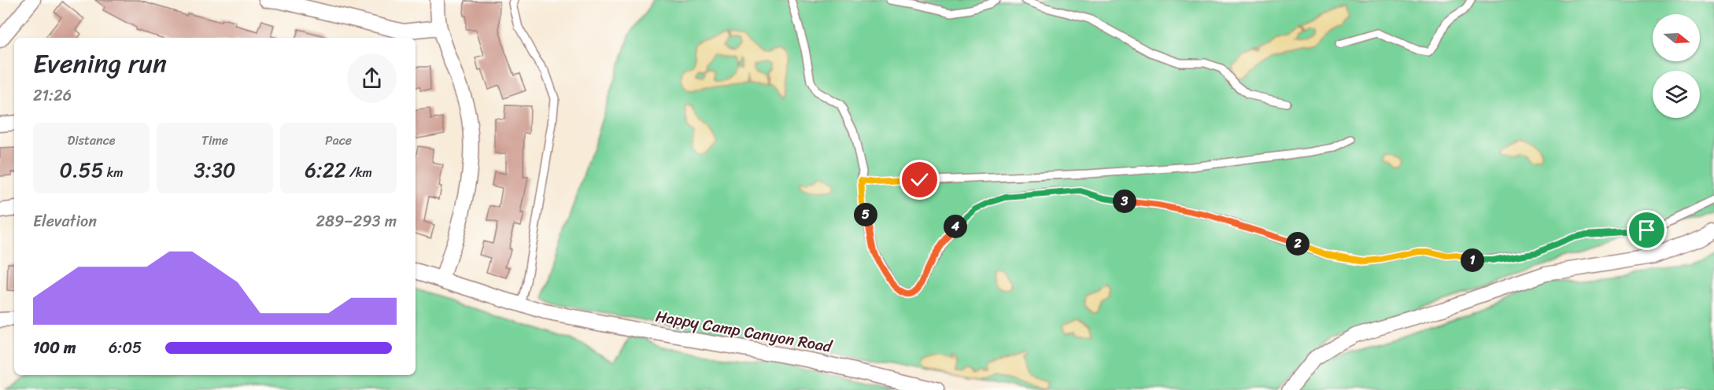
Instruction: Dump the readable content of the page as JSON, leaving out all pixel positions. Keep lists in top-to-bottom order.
{
  "streets": {
    "street": ["Happy Camp Canyon Road"]
  },
  "north": "right",
  "page": {
    "heading": ["Evening run", "21:26"],
    "stats": [
      ["Distance", "0.55 km"],
      ["Time", "3:30"],
      ["Pace", "6:22 /km"]
    ],
    "pins": [
      "3",
      "5",
      "4",
      "2",
      "1"
    ],
    "chart": ["Elevation", "289–293 m"],
    "list": [
      {
        "name": "100 m",
        "note": "6:05"
      }
    ]
  }
}
